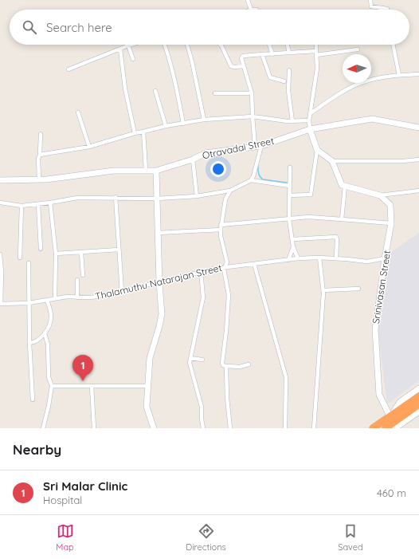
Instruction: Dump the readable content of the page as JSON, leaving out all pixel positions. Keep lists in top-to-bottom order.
{
  "streets": {
    "street": ["Otravadai Street", "Thalamuthu Natarajan Street", "Srinivasan Street"]
  },
  "crossings": [
    ["Thalamuthu Natarajan Street", "Srinivasan Street"]
  ],
  "north": "left",
  "page": {
    "search": "Search here",
    "pins": "1",
    "heading": "Nearby",
    "list": [
      {
        "mark": "1",
        "name": "Sri Malar Clinic",
        "note": "Hospital",
        "value": "460 m"
      }
    ],
    "nav": ["Map", "Directions", "Saved"]
  }
}
